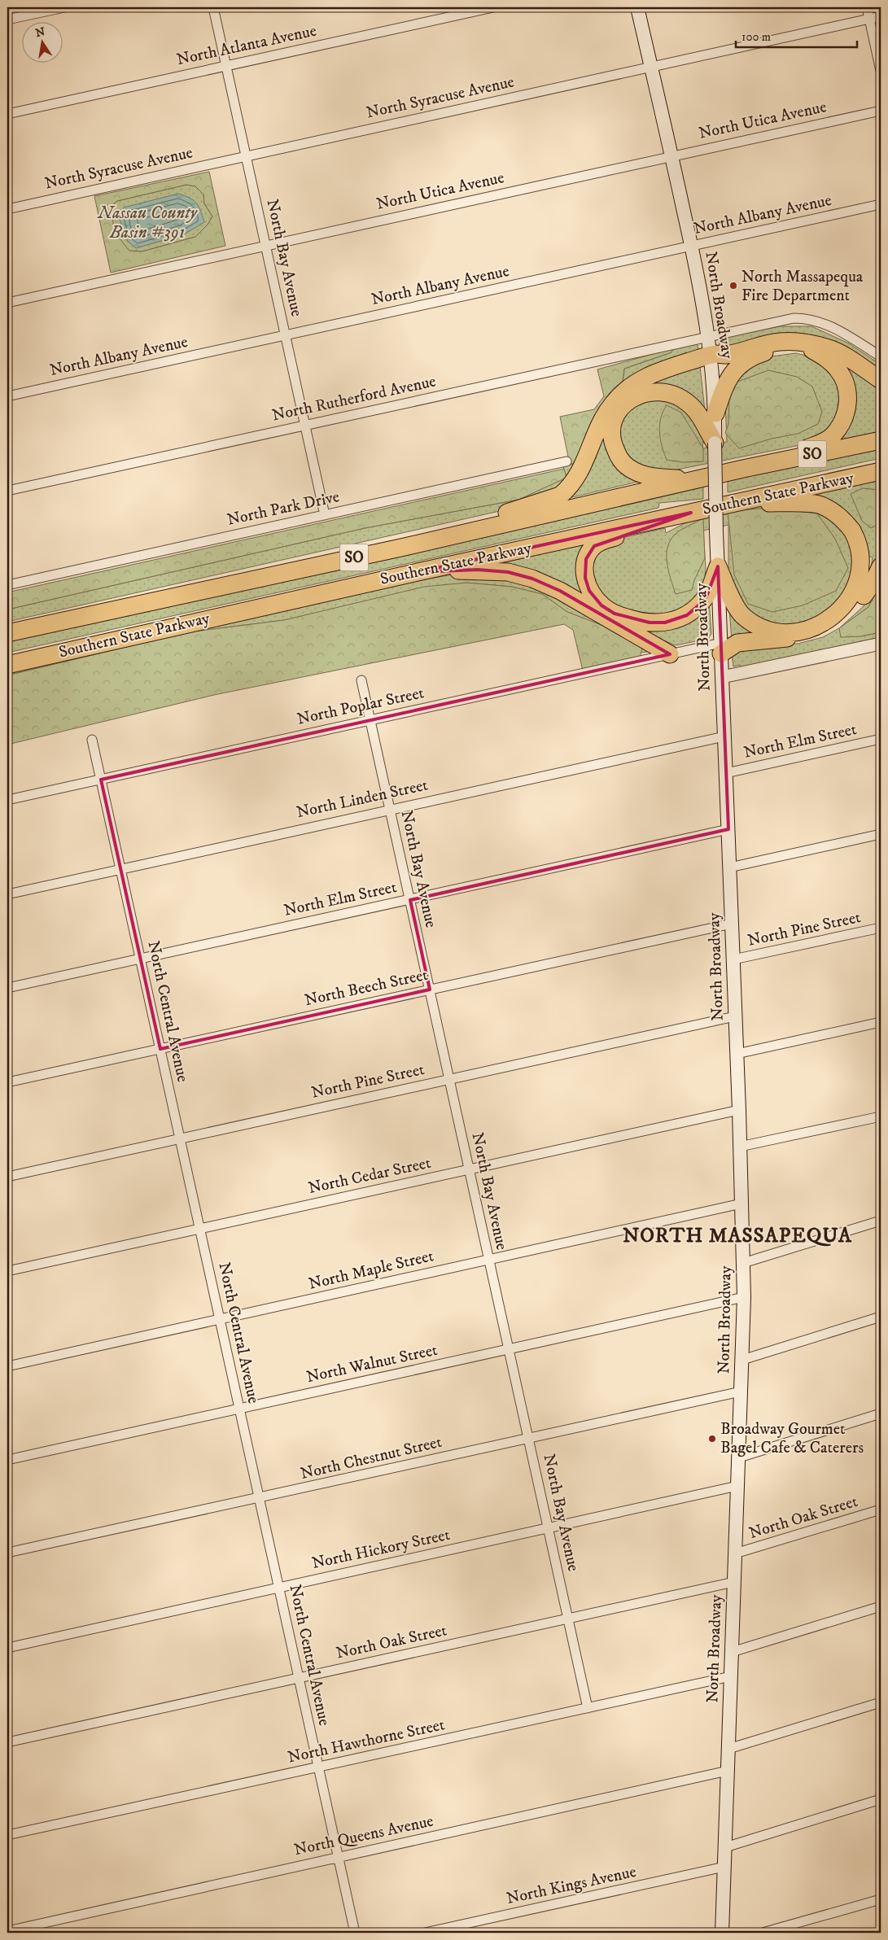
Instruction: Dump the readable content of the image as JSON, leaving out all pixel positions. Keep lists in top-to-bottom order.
{
  "streets": {
    "highway": ["SO", "Southern State Parkway"],
    "main road": ["North Broadway"],
    "street": [
      "North Atlanta Avenue",
      "North Syracuse Avenue",
      "North Utica Avenue",
      "North Albany Avenue",
      "North Bay Avenue",
      "North Rutherford Avenue",
      "North Park Drive",
      "North Poplar Street",
      "North Elm Street",
      "North Linden Street",
      "North Pine Street",
      "North Beech Street",
      "North Central Avenue",
      "North Cedar Street",
      "North Maple Street",
      "North Walnut Street",
      "North Chestnut Street",
      "North Oak Street",
      "North Hickory Street",
      "North Hawthorne Street",
      "North Queens Avenue",
      "North Kings Avenue"
    ]
  },
  "crossings": [
    ["North Atlanta Avenue", "North Bay Avenue"],
    ["North Syracuse Avenue", "North Bay Avenue"],
    ["North Syracuse Avenue", "North Broadway"],
    ["North Utica Avenue", "North Bay Avenue"],
    ["North Utica Avenue", "North Broadway"],
    ["North Albany Avenue", "North Bay Avenue"],
    ["North Albany Avenue", "North Broadway"],
    ["North Bay Avenue", "North Rutherford Avenue"],
    ["North Bay Avenue", "North Park Drive"],
    ["North Bay Avenue", "North Poplar Street"],
    ["North Bay Avenue", "North Elm Street"],
    ["North Bay Avenue", "North Linden Street"],
    ["North Bay Avenue", "North Pine Street"],
    ["North Bay Avenue", "North Beech Street"],
    ["North Bay Avenue", "North Cedar Street"],
    ["North Bay Avenue", "North Maple Street"],
    ["North Bay Avenue", "North Walnut Street"],
    ["North Bay Avenue", "North Chestnut Street"],
    ["North Bay Avenue", "North Oak Street"],
    ["North Bay Avenue", "North Hickory Street"],
    ["North Bay Avenue", "North Hawthorne Street"],
    ["North Broadway", "North Rutherford Avenue"],
    ["North Broadway", "North Poplar Street"],
    ["North Broadway", "North Elm Street"],
    ["North Broadway", "North Linden Street"],
    ["North Broadway", "North Pine Street"],
    ["North Broadway", "North Beech Street"],
    ["North Broadway", "North Cedar Street"],
    ["North Broadway", "North Maple Street"],
    ["North Broadway", "North Walnut Street"],
    ["North Broadway", "North Chestnut Street"],
    ["North Broadway", "North Oak Street"],
    ["North Broadway", "North Hickory Street"],
    ["North Broadway", "North Hawthorne Street"],
    ["North Broadway", "North Queens Avenue"],
    ["North Broadway", "North Kings Avenue"],
    ["North Poplar Street", "North Central Avenue"],
    ["North Elm Street", "North Central Avenue"],
    ["North Linden Street", "North Central Avenue"],
    ["North Pine Street", "North Central Avenue"],
    ["North Beech Street", "North Central Avenue"],
    ["North Central Avenue", "North Cedar Street"],
    ["North Central Avenue", "North Maple Street"],
    ["North Central Avenue", "North Walnut Street"],
    ["North Central Avenue", "North Chestnut Street"],
    ["North Central Avenue", "North Oak Street"],
    ["North Central Avenue", "North Hickory Street"],
    ["North Central Avenue", "North Hawthorne Street"],
    ["North Central Avenue", "North Queens Avenue"]
  ],
  "districts": ["NORTH MASSAPEQUA"],
  "water": ["Nassau County Basin #391"],
  "places": ["North Massapequa Fire Department", "Broadway Gourmet Bagel Cafe & Caterers"],
  "scale_bar": "100 m",
  "north": "top"
}
